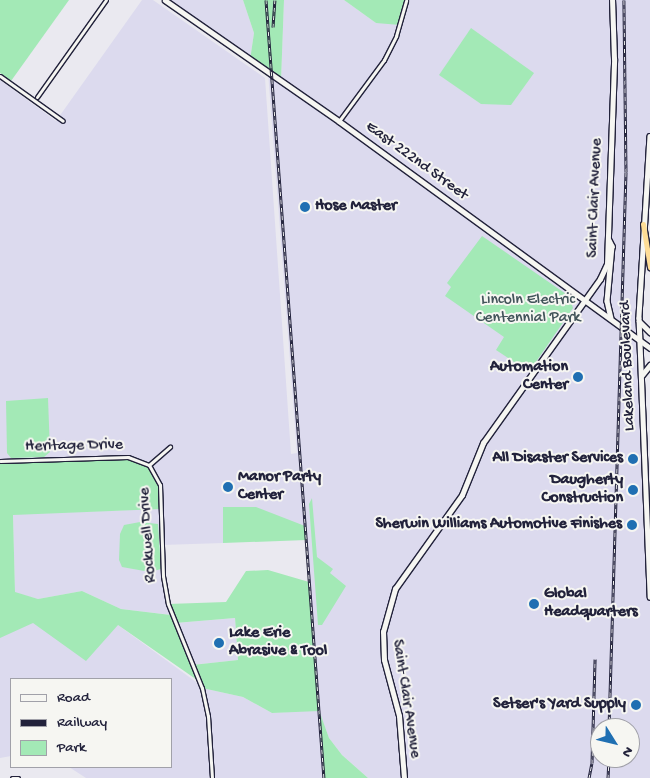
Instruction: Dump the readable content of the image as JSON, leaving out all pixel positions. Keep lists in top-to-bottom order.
{
  "streets": {
    "street": [
      "East 222nd Street",
      "Saint Clair Avenue",
      "Lakeland Boulevard",
      "Heritage Drive",
      "Rockwell Drive"
    ]
  },
  "crossings": [
    ["East 222nd Street", "Saint Clair Avenue"],
    ["East 222nd Street", "Lakeland Boulevard"],
    ["Heritage Drive", "Rockwell Drive"]
  ],
  "parks": ["Lincoln Electric Centennial Park"],
  "places": [
    "Hose Master",
    "Automation Center",
    "All Disaster Services",
    "Manor Party Center",
    "Daugherty Construction",
    "Sherwin Williams Automotive Finishes",
    "Global Headquarters",
    "Lake Erie Abrasive & Tool",
    "Setser's Yard Supply"
  ],
  "legend": ["Road", "Railway", "Park"],
  "north": "bottom right"
}
